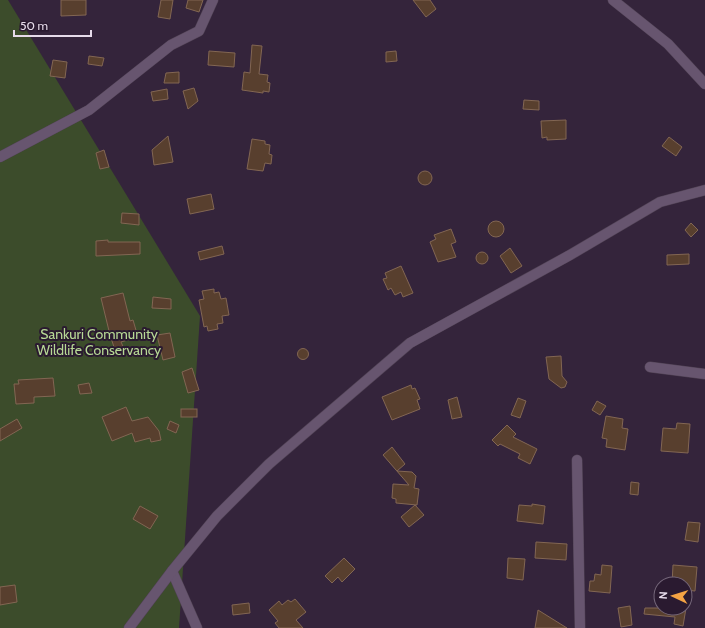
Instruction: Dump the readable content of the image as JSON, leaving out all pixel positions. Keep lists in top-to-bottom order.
{
  "parks": ["Sankuri Community Wildlife Conservancy"],
  "scale_bar": "50 m",
  "north": "left"
}
